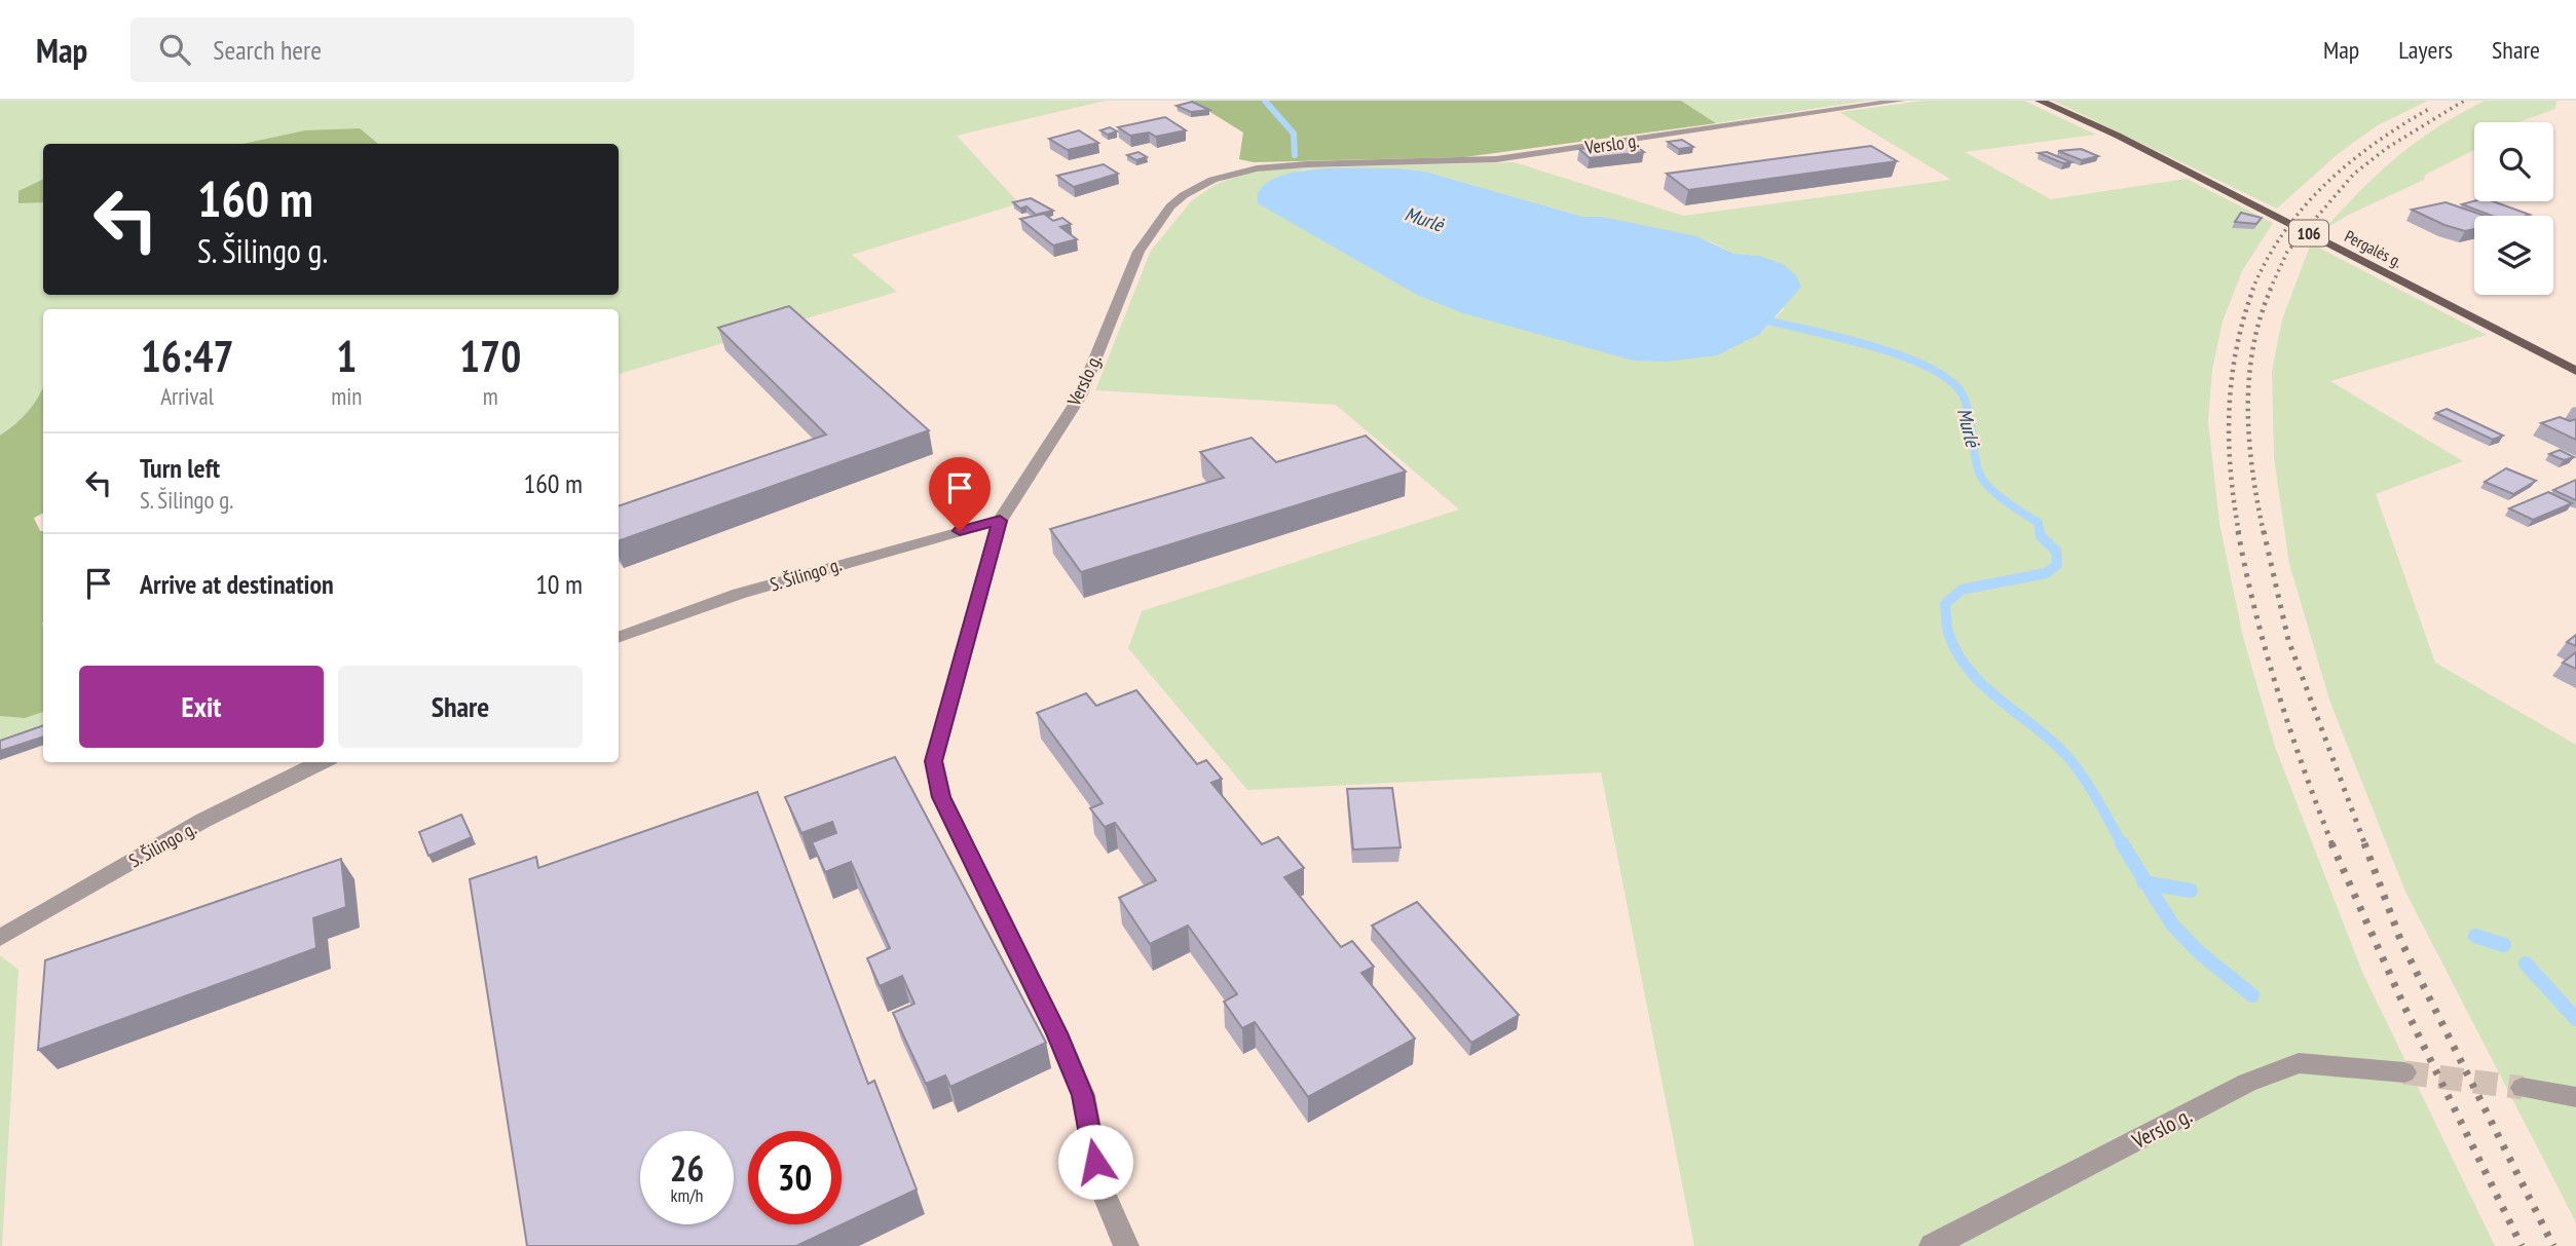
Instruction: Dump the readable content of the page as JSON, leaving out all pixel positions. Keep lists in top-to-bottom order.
{
  "streets": {
    "main road": ["106", "Pergalės g."],
    "street": ["Verslo g.", "S. Šilingo g."]
  },
  "crossings": [
    ["Verslo g.", "S. Šilingo g."]
  ],
  "water": ["Murlė"],
  "page": {
    "header": "Map",
    "search": "Search here",
    "nav": ["Map", "Layers", "Share"],
    "turn": ["160 m", "S. Šilingo g."],
    "eta": [
      "16:47",
      "Arrival",
      "1",
      "min",
      "170",
      "m"
    ],
    "list": [
      {
        "name": "Turn left",
        "note": "S. Šilingo g.",
        "value": "160 m"
      },
      {
        "name": "Arrive at destination",
        "value": "10 m"
      }
    ],
    "buttons": ["Exit", "Share"],
    "speed": "26 km/h",
    "limit": "30"
  }
}
